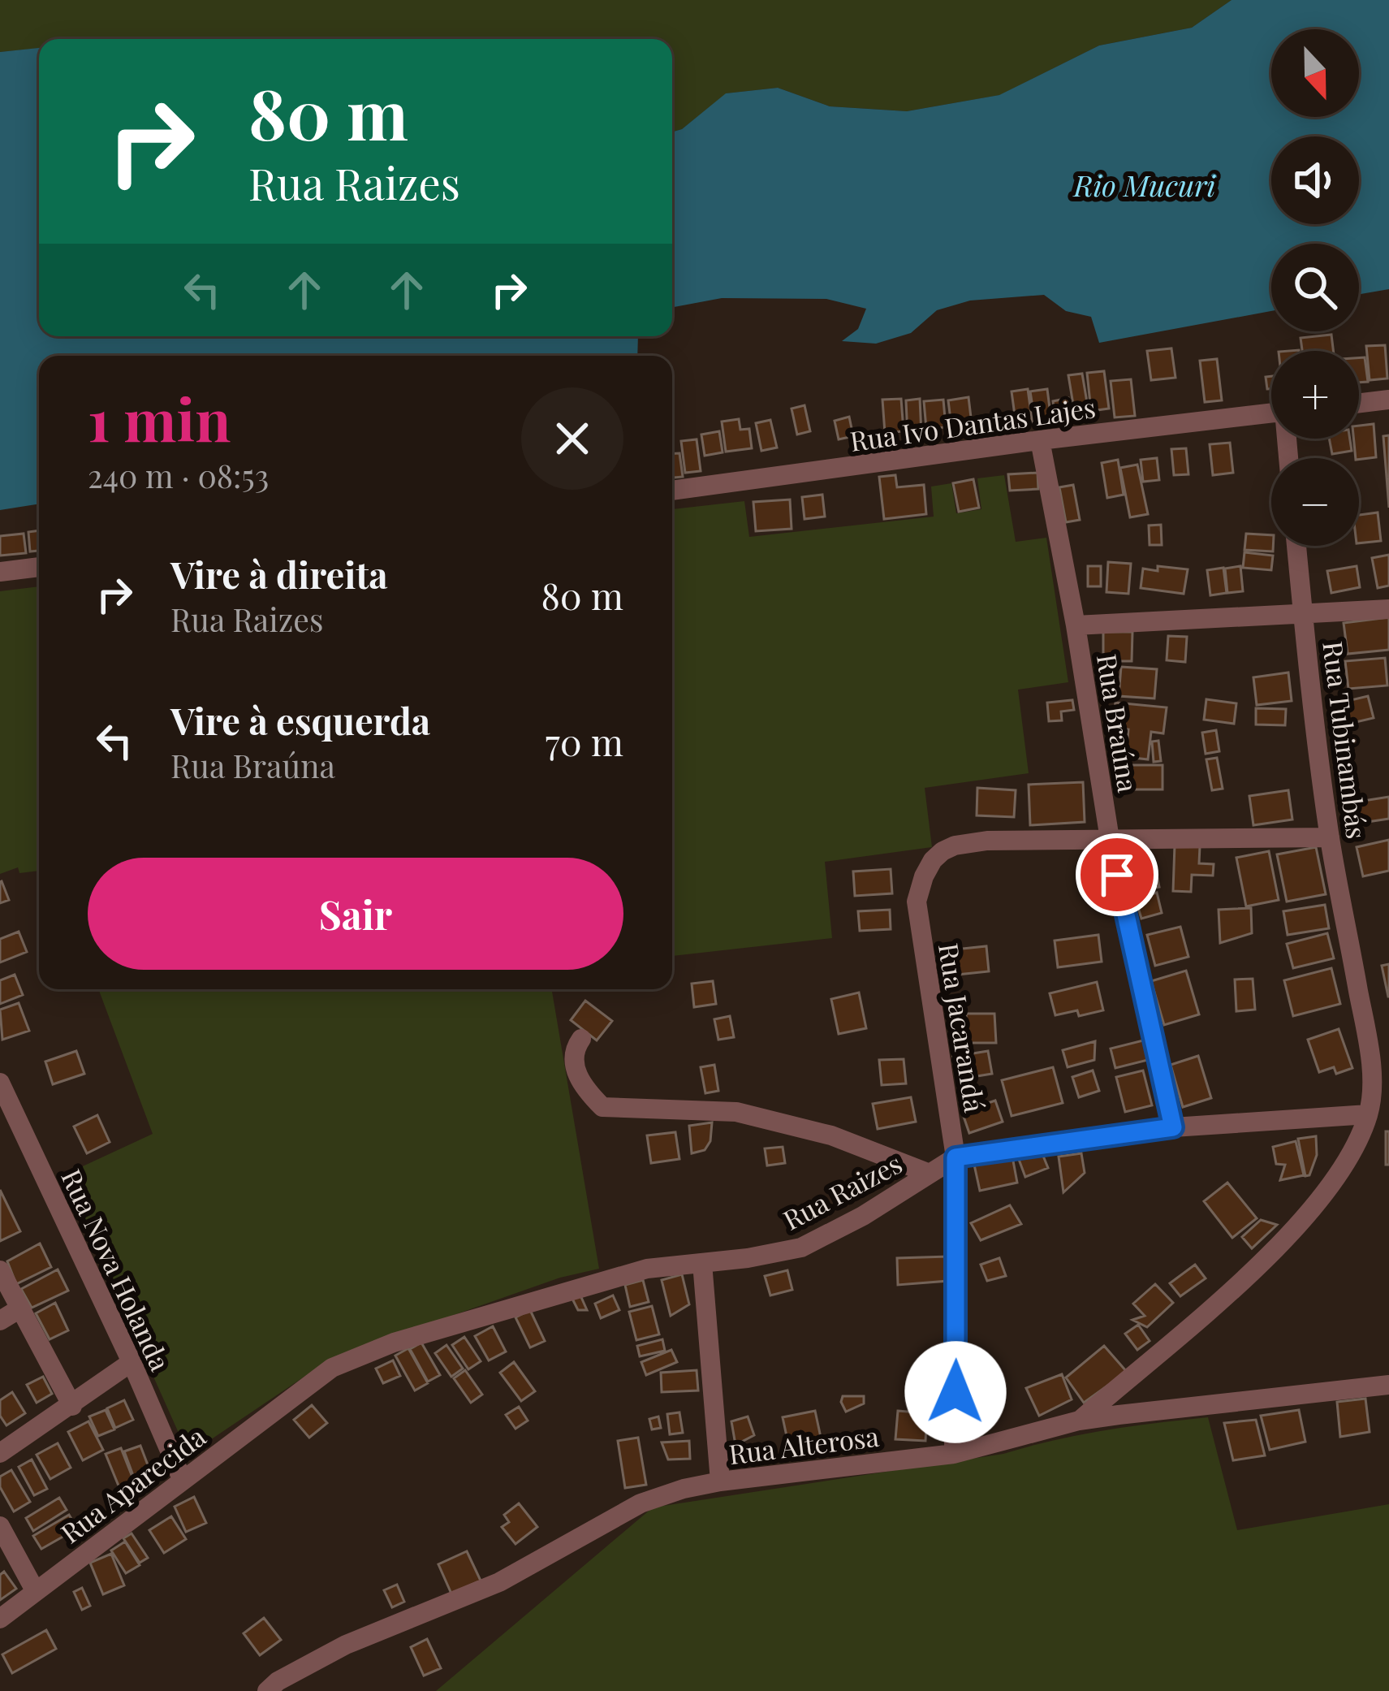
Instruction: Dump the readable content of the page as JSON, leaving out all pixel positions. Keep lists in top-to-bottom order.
{
  "streets": {
    "street": [
      "Rua Ivo Dantas Lajes",
      "Rua Braúna",
      "Rua Tubinambás",
      "Rua Jacarandá",
      "Rua Raizes",
      "Rua Nova Holanda",
      "Rua Alterosa",
      "Rua Aparecida"
    ]
  },
  "crossings": [
    ["Rua Ivo Dantas Lajes", "Rua Braúna"],
    ["Rua Braúna", "Rua Jacarandá"],
    ["Rua Braúna", "Rua Raizes"],
    ["Rua Tubinambás", "Rua Raizes"],
    ["Rua Tubinambás", "Rua Alterosa"],
    ["Rua Jacarandá", "Rua Raizes"],
    ["Rua Jacarandá", "Rua Alterosa"],
    ["Rua Raizes", "Rua Aparecida"],
    ["Rua Nova Holanda", "Rua Aparecida"]
  ],
  "water": ["Rio Mucuri"],
  "north": "bottom",
  "page": {
    "map_buttons": ["+", "−"],
    "turn": ["80 m", "Rua Raizes"],
    "heading": ["1 min", "240 m · 08:53"],
    "list": [
      {
        "name": "Vire à direita",
        "note": "Rua Raizes",
        "value": "80 m"
      },
      {
        "name": "Vire à esquerda",
        "note": "Rua Braúna",
        "value": "70 m"
      }
    ],
    "buttons": "Sair"
  }
}
